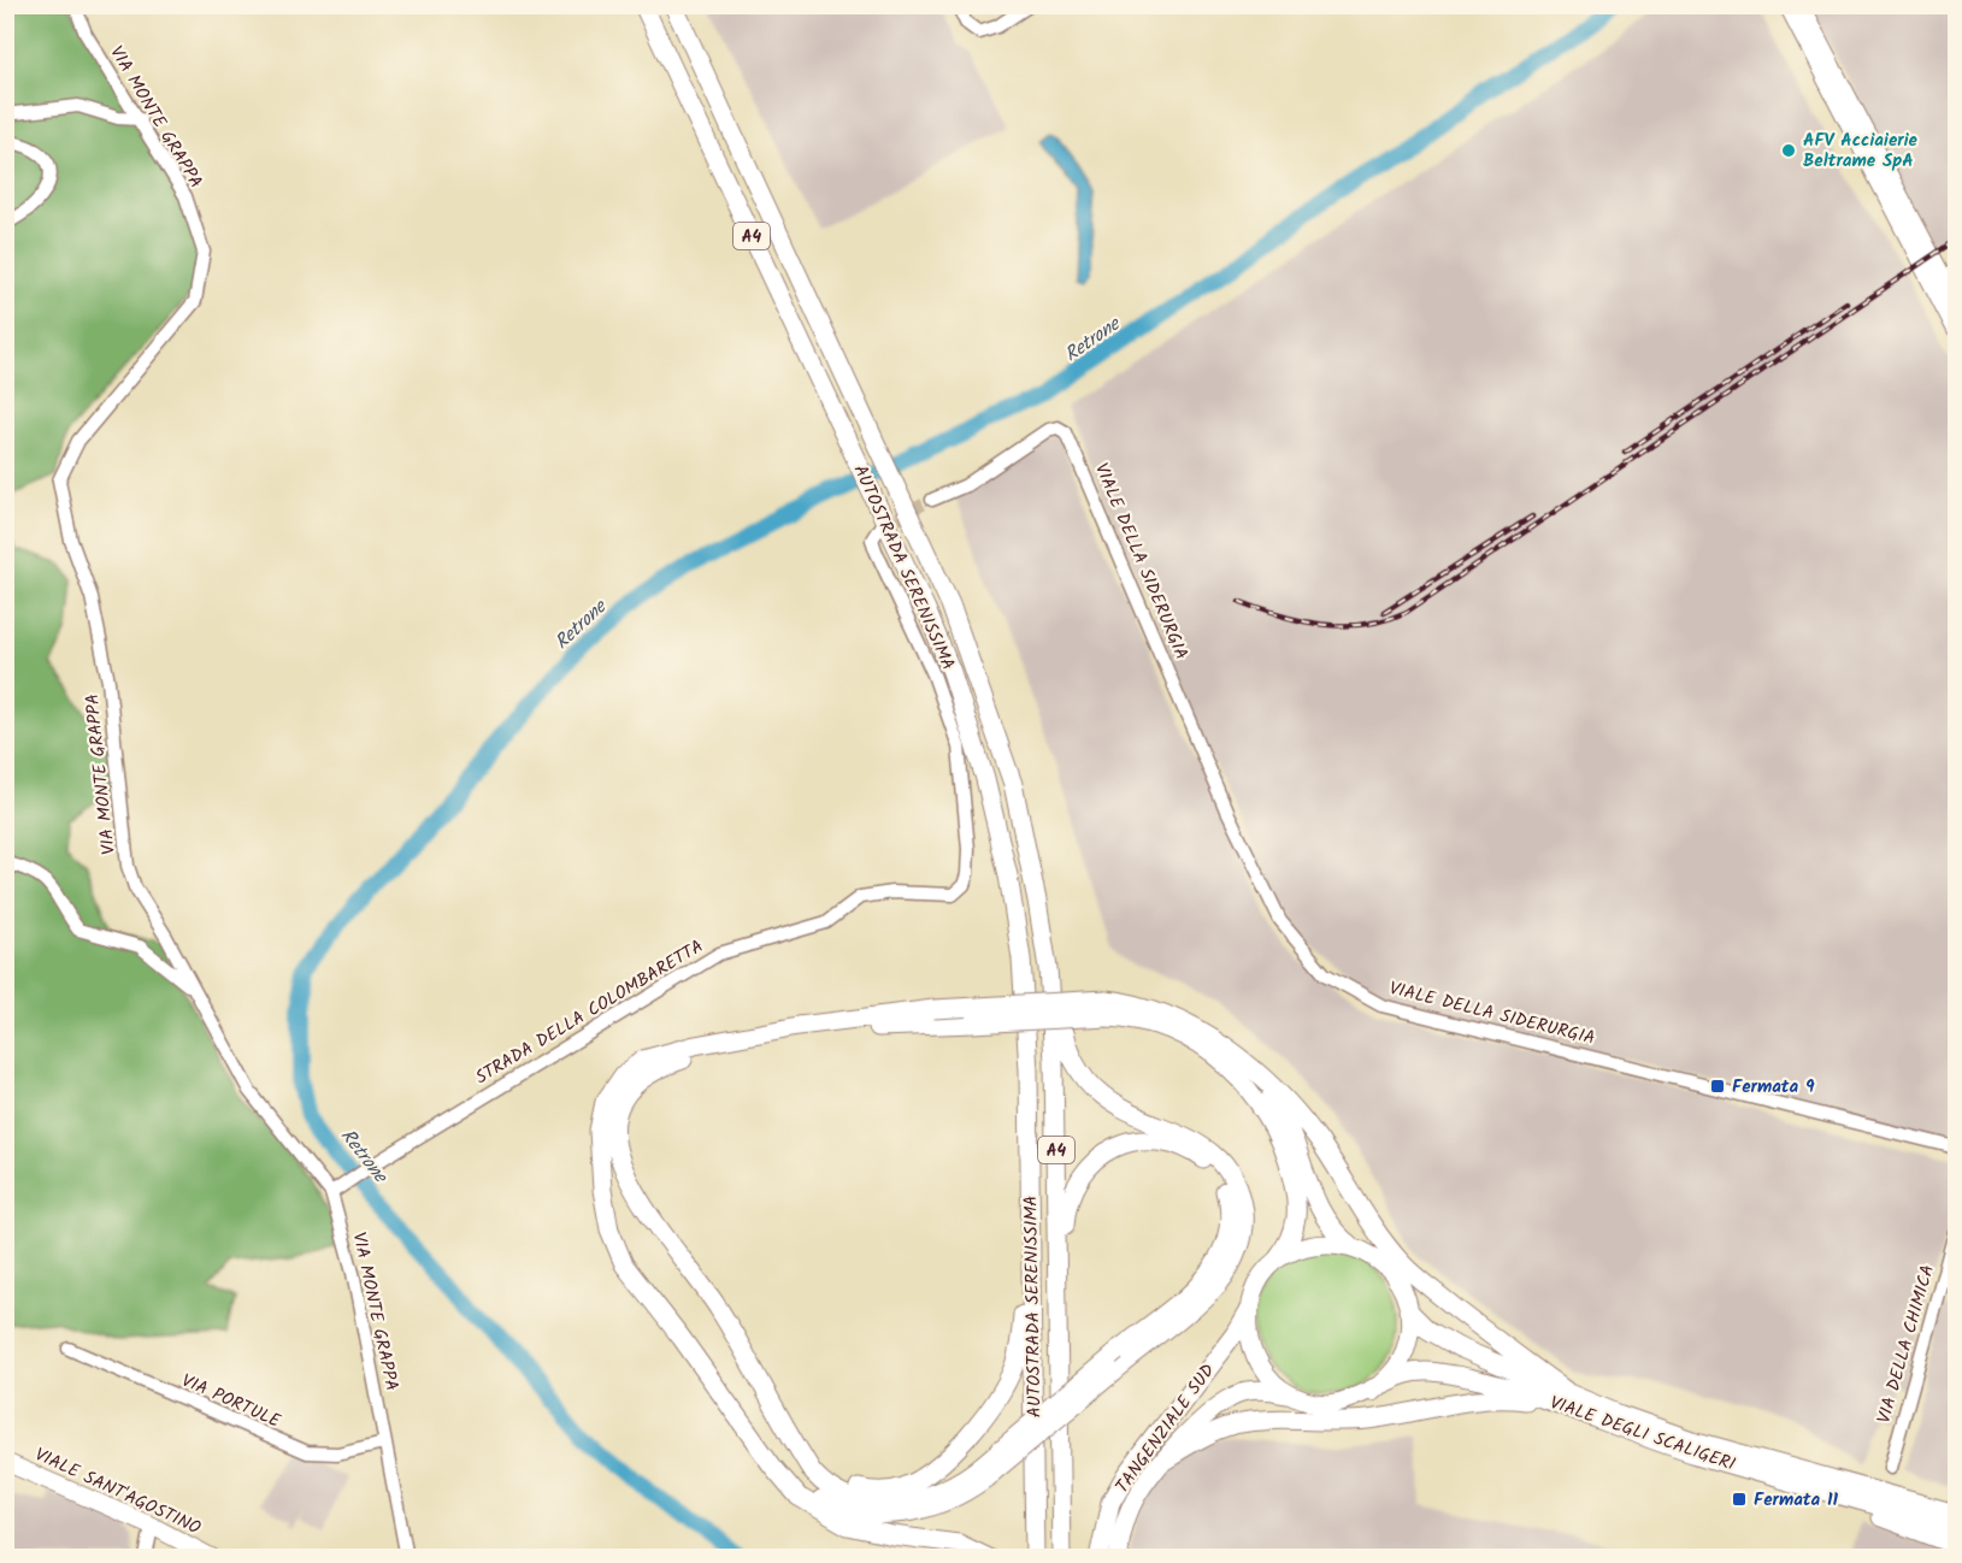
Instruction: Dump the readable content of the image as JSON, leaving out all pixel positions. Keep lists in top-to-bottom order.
{
  "streets": {
    "highway": [
      "A4",
      "AUTOSTRADA SERENISSIMA",
      "TANGENZIALE SUD",
      "VIALE DEGLI SCALIGERI"
    ],
    "main road": ["VIALE SANT'AGOSTINO"],
    "street": [
      "VIA MONTE GRAPPA",
      "VIALE DELLA SIDERURGIA",
      "STRADA DELLA COLOMBARETTA",
      "VIA DELLA CHIMICA",
      "VIA PORTULE"
    ]
  },
  "crossings": [
    ["VIA MONTE GRAPPA", "STRADA DELLA COLOMBARETTA"],
    ["VIA MONTE GRAPPA", "VIA PORTULE"],
    ["TANGENZIALE SUD", "VIALE DEGLI SCALIGERI"]
  ],
  "water": ["Retrone"],
  "places": {
    "other": ["AFV Acciaierie Beltrame SpA"],
    "transit": ["Fermata 9", "Fermata 11"]
  }
}
